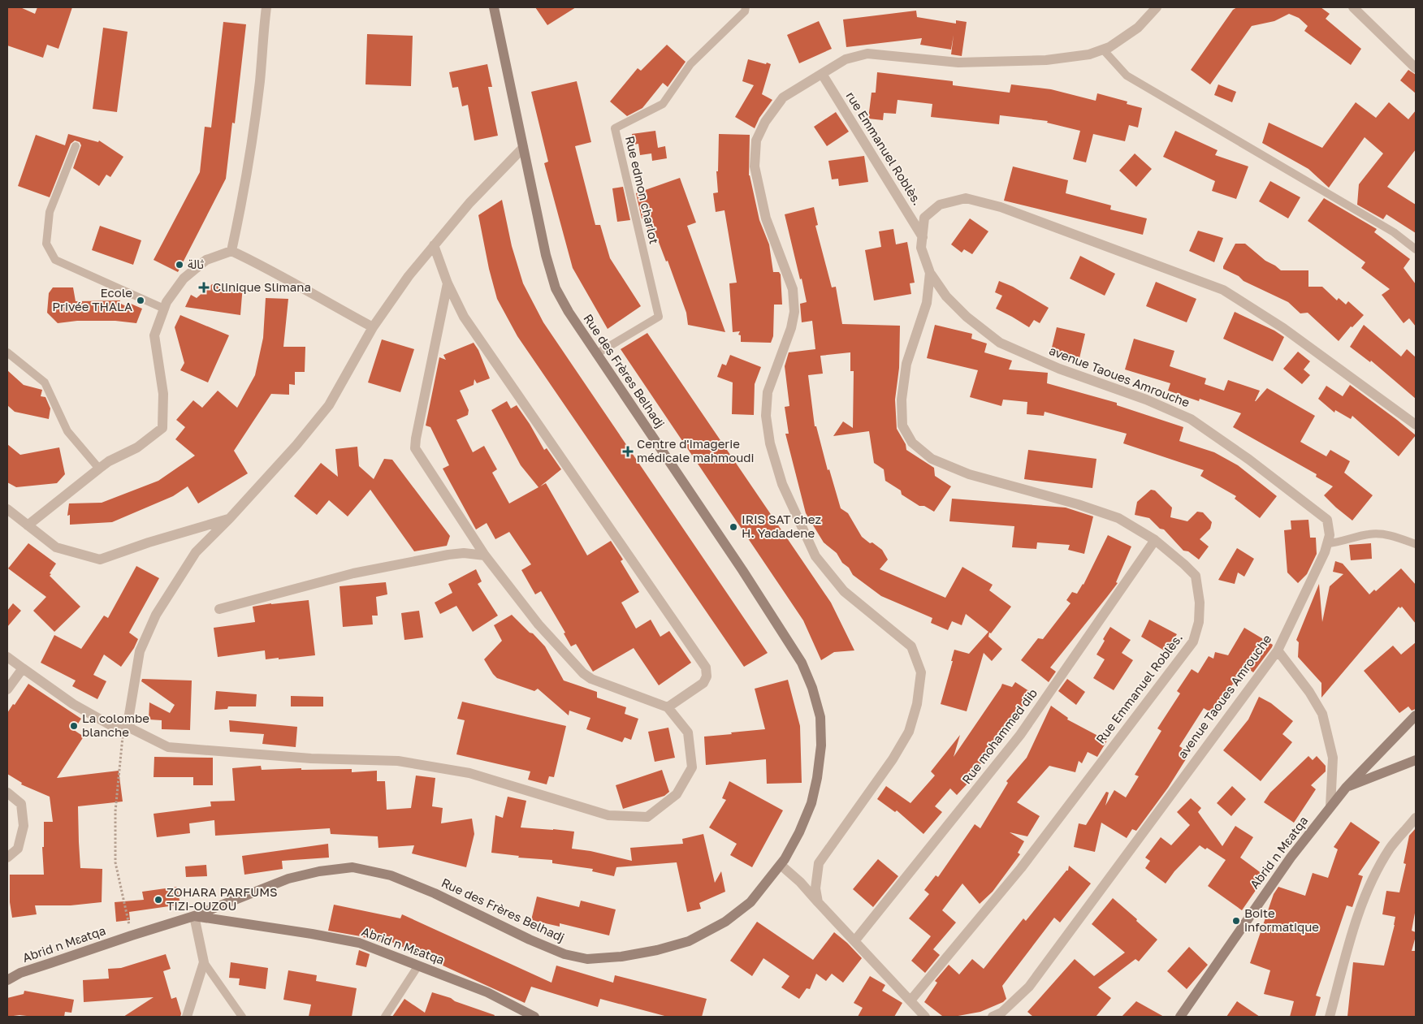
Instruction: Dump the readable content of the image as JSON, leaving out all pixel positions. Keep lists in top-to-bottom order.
{
  "streets": {
    "main road": ["Rue des Frères Belhadj", "Abrid n Mɛatqa"],
    "street": [
      "rue Emmanuel Roblès.",
      "avenue Taoues Amrouche",
      "Rue Emmanuel Roblès.",
      "Rue mohammed dib"
    ],
    "lane": ["Rue edmon charlot"]
  },
  "crossings": [
    ["rue Emmanuel Roblès.", "avenue Taoues Amrouche"],
    ["Rue edmon charlot", "Rue des Frères Belhadj"],
    ["Rue des Frères Belhadj", "Abrid n Mɛatqa"],
    ["avenue Taoues Amrouche", "Rue Emmanuel Roblès."],
    ["Rue Emmanuel Roblès.", "Rue mohammed dib"]
  ],
  "places": {
    "other": [
      "ثالة",
      "Ecole Privée THALA",
      "IRIS SAT chez H. Yadadene",
      "La colombe blanche",
      "ZOHARA PARFUMS TIZI-OUZOU",
      "Boite informatique"
    ],
    "health": ["Clinique Slimana", "Centre d'imagerie médicale mahmoudi"]
  }
}
